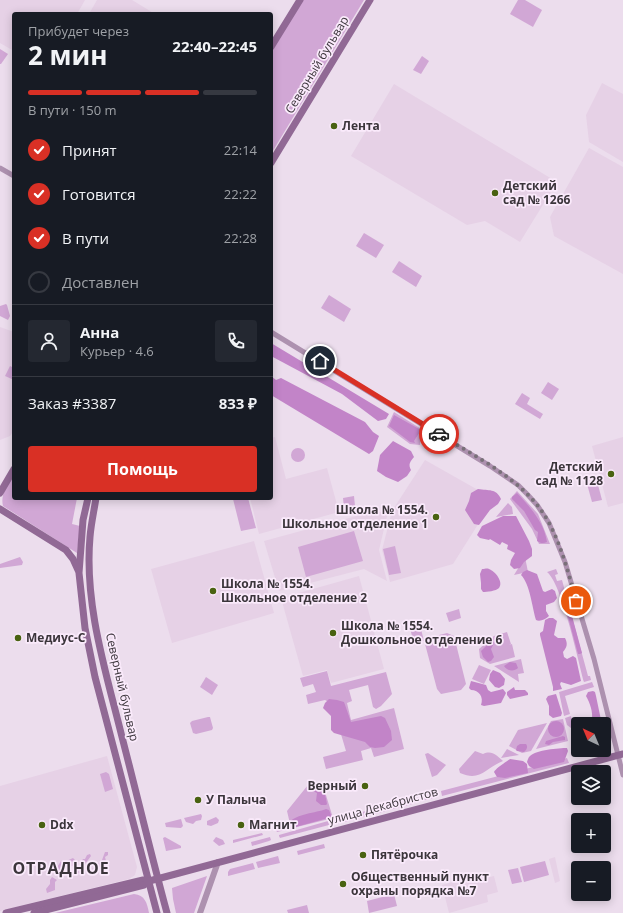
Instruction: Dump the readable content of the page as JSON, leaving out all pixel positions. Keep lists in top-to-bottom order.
{
  "streets": {
    "main road": ["Северный бульвар", "улица Декабристов"]
  },
  "crossings": [
    ["Северный бульвар", "улица Декабристов"]
  ],
  "districts": ["ОТРАДНОЕ"],
  "places": [
    "Лента",
    "Детский сад № 1266",
    "Детский сад № 1128",
    "Школа № 1554. Школьное отделение 1",
    "Школа № 1554. Школьное отделение 2",
    "Школа № 1554. Дошкольное отделение 6",
    "Медиус-С",
    "Верный",
    "У Палыча",
    "Ddx",
    "Магнит",
    "Пятёрочка",
    "Общественный пункт охраны порядка №7"
  ],
  "north": "top left",
  "page": {
    "heading": ["2 мин", "Прибудет через", "22:40–22:45"],
    "panel": [
      "Анна",
      "Курьер · 4.6",
      "Заказ #3387",
      "833 ₽"
    ],
    "bar": "В пути · 150 m",
    "list": [
      ["Принят", "22:14"],
      ["Готовится", "22:22"],
      ["В пути", "22:28"],
      "Доставлен"
    ],
    "buttons": "Помощь",
    "map_buttons": ["+", "−"]
  }
}
